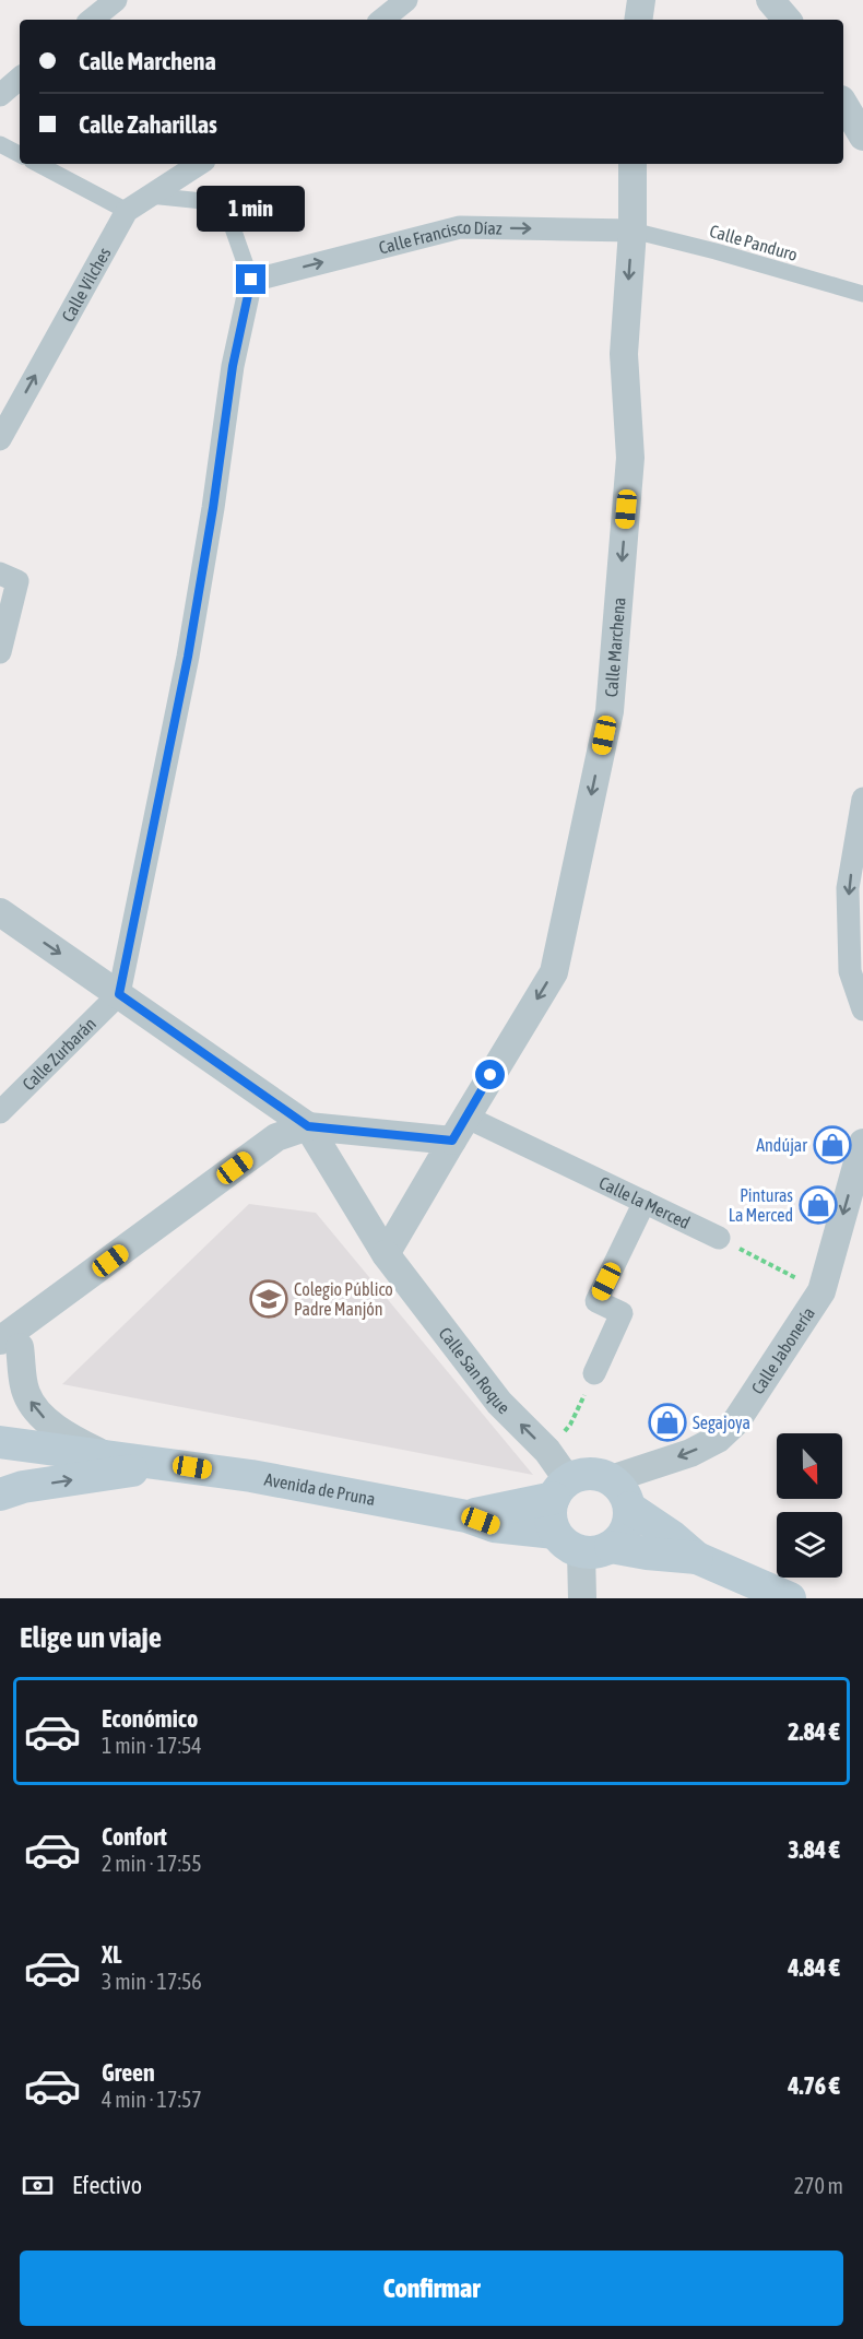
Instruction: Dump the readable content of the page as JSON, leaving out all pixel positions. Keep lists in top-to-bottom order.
{
  "streets": {
    "main road": ["Avenida de Pruna"],
    "street": [
      "Calle Francisco Díaz",
      "Calle Panduro",
      "Calle Vilches",
      "Calle Marchena",
      "Calle Zurbarán",
      "Calle la Merced",
      "Calle Jabonería",
      "Calle San Roque"
    ]
  },
  "crossings": [
    ["Calle Francisco Díaz", "Calle Panduro"],
    ["Calle Francisco Díaz", "Calle Marchena"],
    ["Calle Panduro", "Calle Marchena"],
    ["Calle Marchena", "Calle la Merced"],
    ["Calle Marchena", "Calle San Roque"],
    ["Calle Jabonería", "Calle San Roque"],
    ["Calle Jabonería", "Avenida de Pruna"],
    ["Calle San Roque", "Avenida de Pruna"]
  ],
  "one_way": [
    "Calle Francisco Díaz",
    "Calle Marchena",
    "Calle Jabonería",
    "Calle San Roque"
  ],
  "places": {
    "shop": ["Andújar", "Pinturas La Merced", "Segajoya"],
    "school or university": ["Colegio Público Padre Manjón"]
  },
  "north": "bottom",
  "page": {
    "banner": ["Calle Marchena", "Calle Zaharillas"],
    "bubble": "1 min",
    "heading": "Elige un viaje",
    "list": [
      {
        "name": "Económico",
        "note": "1 min · 17:54",
        "value": "2.84 €"
      },
      {
        "name": "Confort",
        "note": "2 min · 17:55",
        "value": "3.84 €"
      },
      {
        "name": "XL",
        "note": "3 min · 17:56",
        "value": "4.84 €"
      },
      {
        "name": "Green",
        "note": "4 min · 17:57",
        "value": "4.76 €"
      }
    ],
    "pay": ["Efectivo", "270 m"],
    "buttons": "Confirmar"
  }
}
